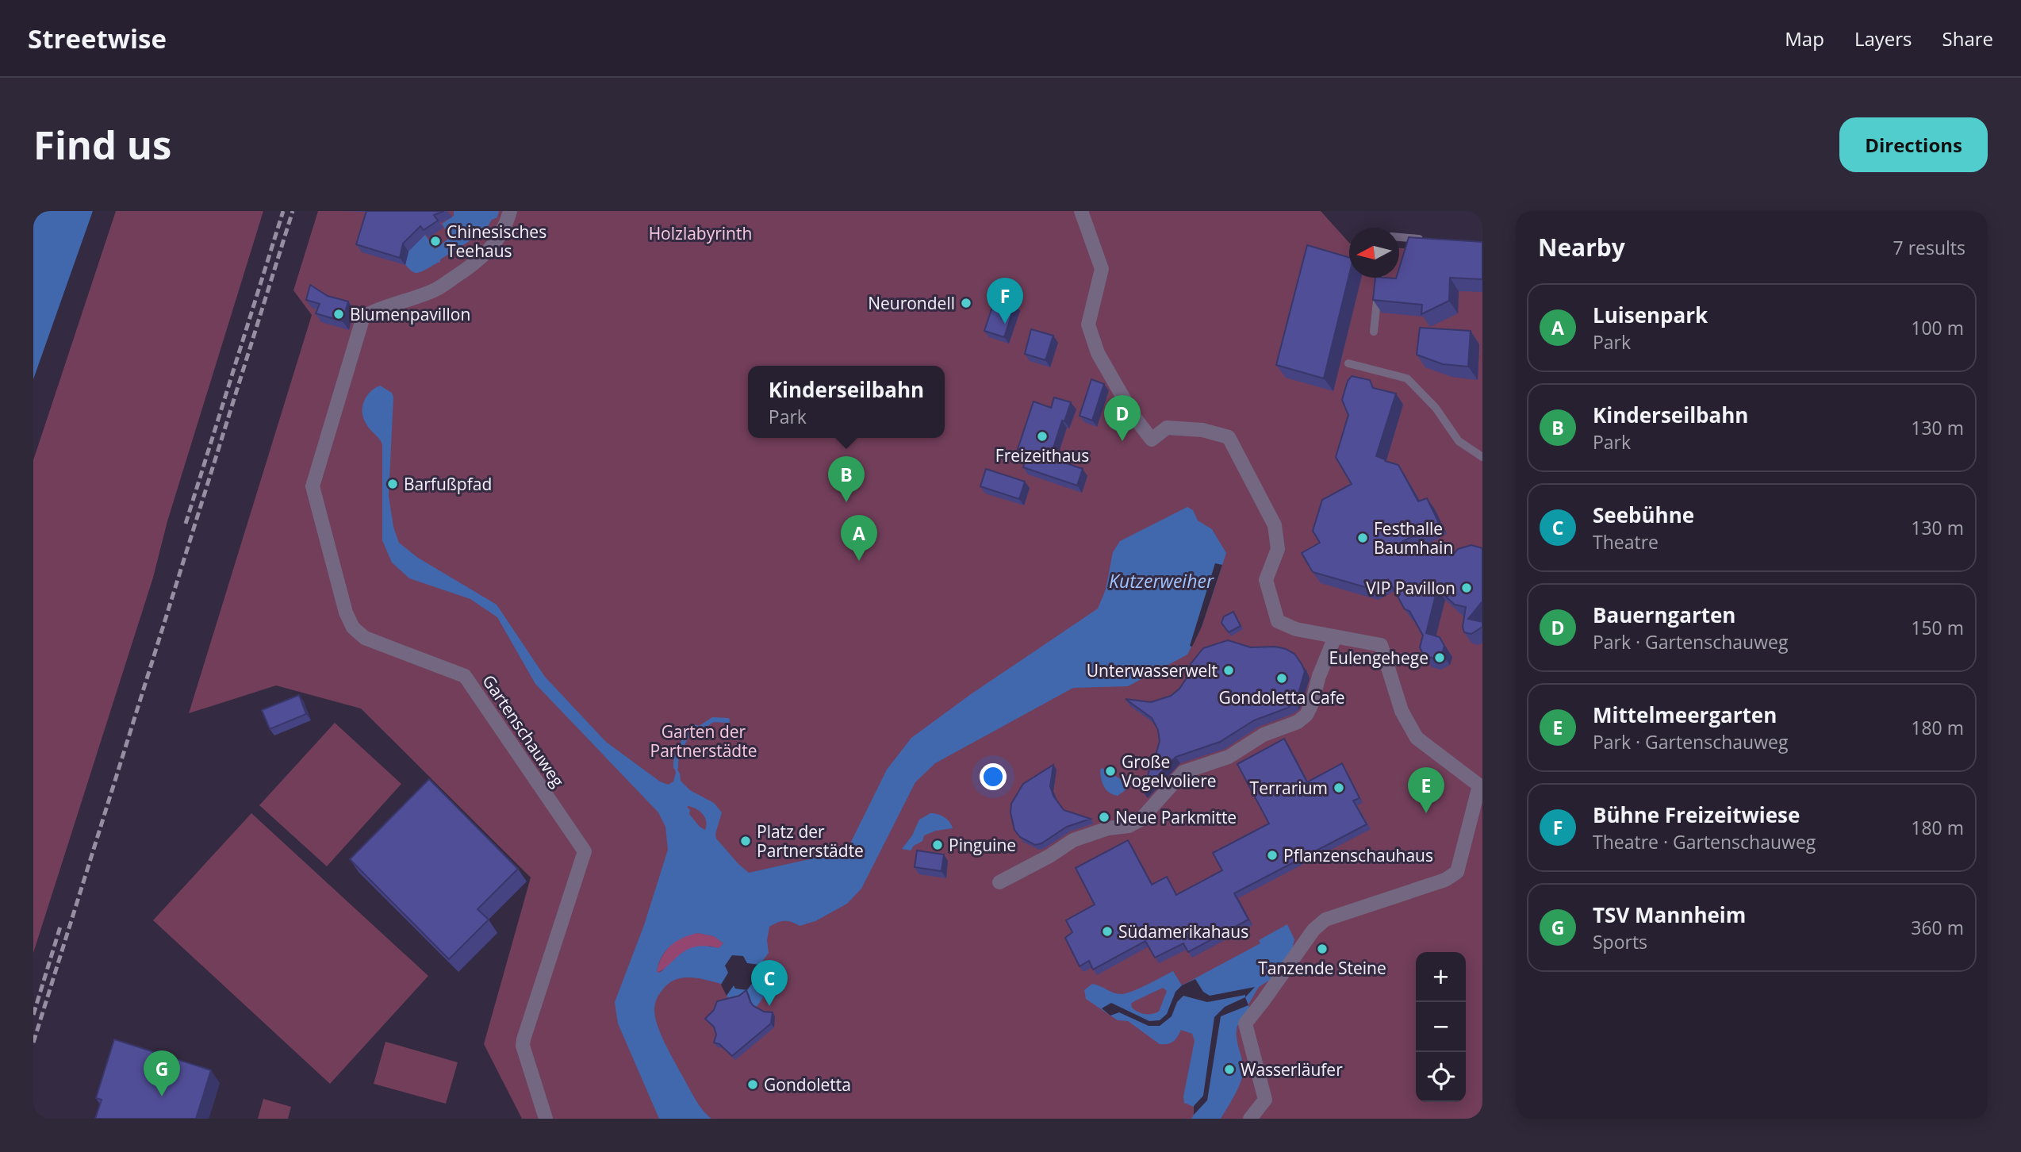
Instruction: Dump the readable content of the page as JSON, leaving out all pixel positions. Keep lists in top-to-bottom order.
{
  "streets": {
    "street": ["Gartenschauweg"]
  },
  "water": ["Kutzerweiher"],
  "parks": ["Holzlabyrinth", "Garten der Partnerstädte"],
  "places": [
    "Chinesisches Teehaus",
    "Neurondell",
    "Blumenpavillon",
    "Freizeithaus",
    "Barfußpfad",
    "Festhalle Baumhain",
    "VIP Pavillon",
    "Eulengehege",
    "Unterwasserwelt",
    "Gondoletta Cafe",
    "Große Vogelvoliere",
    "Terrarium",
    "Neue Parkmitte",
    "Platz der Partnerstädte",
    "Pinguine",
    "Pflanzenschauhaus",
    "Südamerikahaus",
    "Tanzende Steine",
    "Wasserläufer",
    "Gondoletta"
  ],
  "north": "left",
  "page": {
    "header": "Streetwise",
    "nav": ["Map", "Layers", "Share"],
    "buttons": "Directions",
    "title": "Find us",
    "heading": ["Nearby", "7 results"],
    "pins": [
      "F",
      "D",
      "B",
      "A",
      "E",
      "C",
      "G"
    ],
    "list": [
      {
        "mark": "A",
        "name": "Luisenpark",
        "note": "Park",
        "value": "100 m"
      },
      {
        "mark": "B",
        "name": "Kinderseilbahn",
        "note": "Park",
        "value": "130 m"
      },
      {
        "mark": "C",
        "name": "Seebühne",
        "note": "Theatre",
        "value": "130 m"
      },
      {
        "mark": "D",
        "name": "Bauerngarten",
        "note": "Park · Gartenschauweg",
        "value": "150 m"
      },
      {
        "mark": "E",
        "name": "Mittelmeergarten",
        "note": "Park · Gartenschauweg",
        "value": "180 m"
      },
      {
        "mark": "F",
        "name": "Bühne Freizeitwiese",
        "note": "Theatre · Gartenschauweg",
        "value": "180 m"
      },
      {
        "mark": "G",
        "name": "TSV Mannheim",
        "note": "Sports",
        "value": "360 m"
      }
    ],
    "popup": ["Kinderseilbahn", "Park"],
    "map_buttons": ["+", "−"]
  }
}
